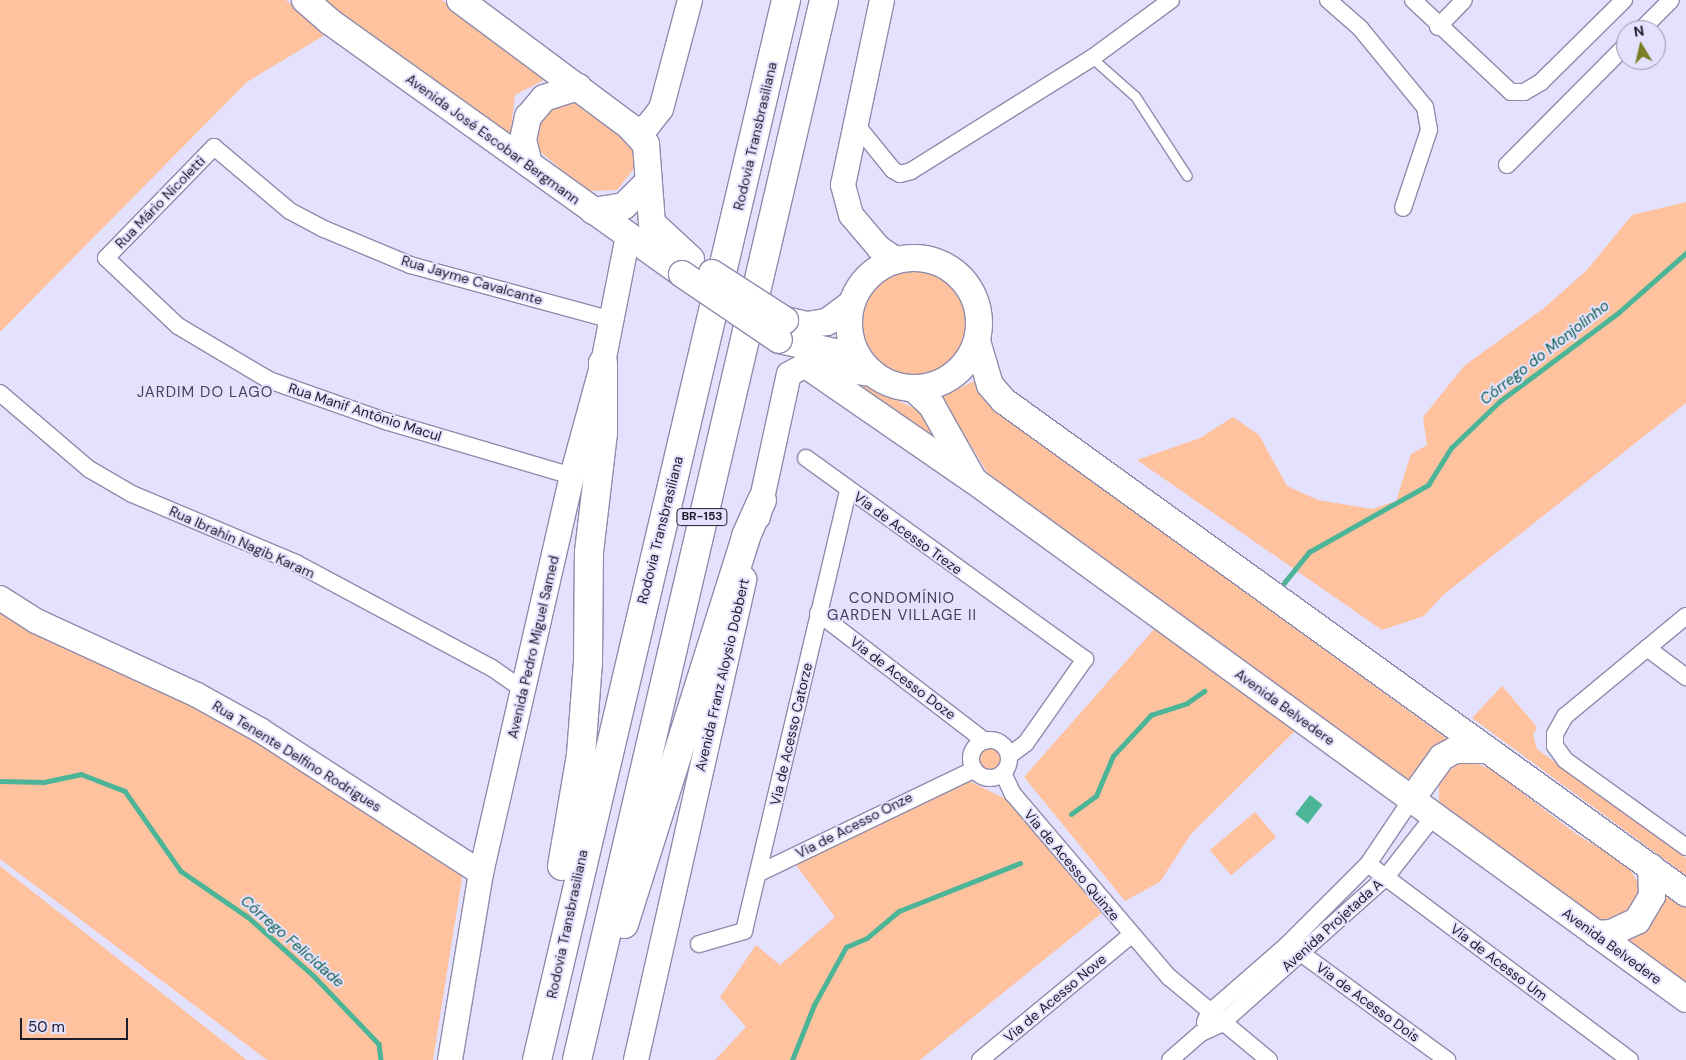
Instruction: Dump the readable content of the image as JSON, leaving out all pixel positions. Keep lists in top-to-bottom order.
{
  "streets": {
    "highway": ["Rodovia Transbrasiliana", "BR-153"],
    "main road": [
      "Avenida José Escobar Bergmann",
      "Avenida Pedro Miguel Samed",
      "Avenida Franz Aloysio Dobbert",
      "Avenida Belvedere",
      "Rua Tenente Delfino Rodrigues"
    ],
    "street": [
      "Rua Mário Nicoletti",
      "Rua Jayme Cavalcante",
      "Rua Manif Antônio Macul",
      "Via de Acesso Treze",
      "Rua Ibrahin Nagib Karam",
      "Via de Acesso Doze",
      "Via de Acesso Catorze",
      "Via de Acesso Onze",
      "Via de Acesso Quinze",
      "Avenida Projetada A",
      "Via de Acesso Um",
      "Via de Acesso Nove",
      "Via de Acesso Dois"
    ]
  },
  "crossings": [
    ["Avenida José Escobar Bergmann", "Avenida Pedro Miguel Samed"],
    ["Rua Mário Nicoletti", "Rua Jayme Cavalcante"],
    ["Rua Mário Nicoletti", "Rua Manif Antônio Macul"],
    ["Rua Jayme Cavalcante", "Avenida Pedro Miguel Samed"],
    ["Rua Manif Antônio Macul", "Avenida Pedro Miguel Samed"],
    ["Via de Acesso Treze", "Via de Acesso Catorze"],
    ["Rua Ibrahin Nagib Karam", "Avenida Pedro Miguel Samed"],
    ["Avenida Pedro Miguel Samed", "Rua Tenente Delfino Rodrigues"],
    ["Via de Acesso Doze", "Via de Acesso Catorze"],
    ["Via de Acesso Doze", "Via de Acesso Onze"],
    ["Via de Acesso Doze", "Via de Acesso Quinze"],
    ["Avenida Belvedere", "Avenida Projetada A"],
    ["Via de Acesso Catorze", "Via de Acesso Onze"],
    ["Via de Acesso Onze", "Via de Acesso Quinze"],
    ["Via de Acesso Quinze", "Avenida Projetada A"],
    ["Via de Acesso Quinze", "Via de Acesso Nove"],
    ["Avenida Projetada A", "Via de Acesso Um"],
    ["Avenida Projetada A", "Via de Acesso Dois"]
  ],
  "districts": ["JARDIM DO LAGO", "CONDOMÍNIO GARDEN VILLAGE II"],
  "water": ["Córrego do Monjolinho", "Córrego Felicidade"],
  "scale_bar": "50 m",
  "north": "top"
}
